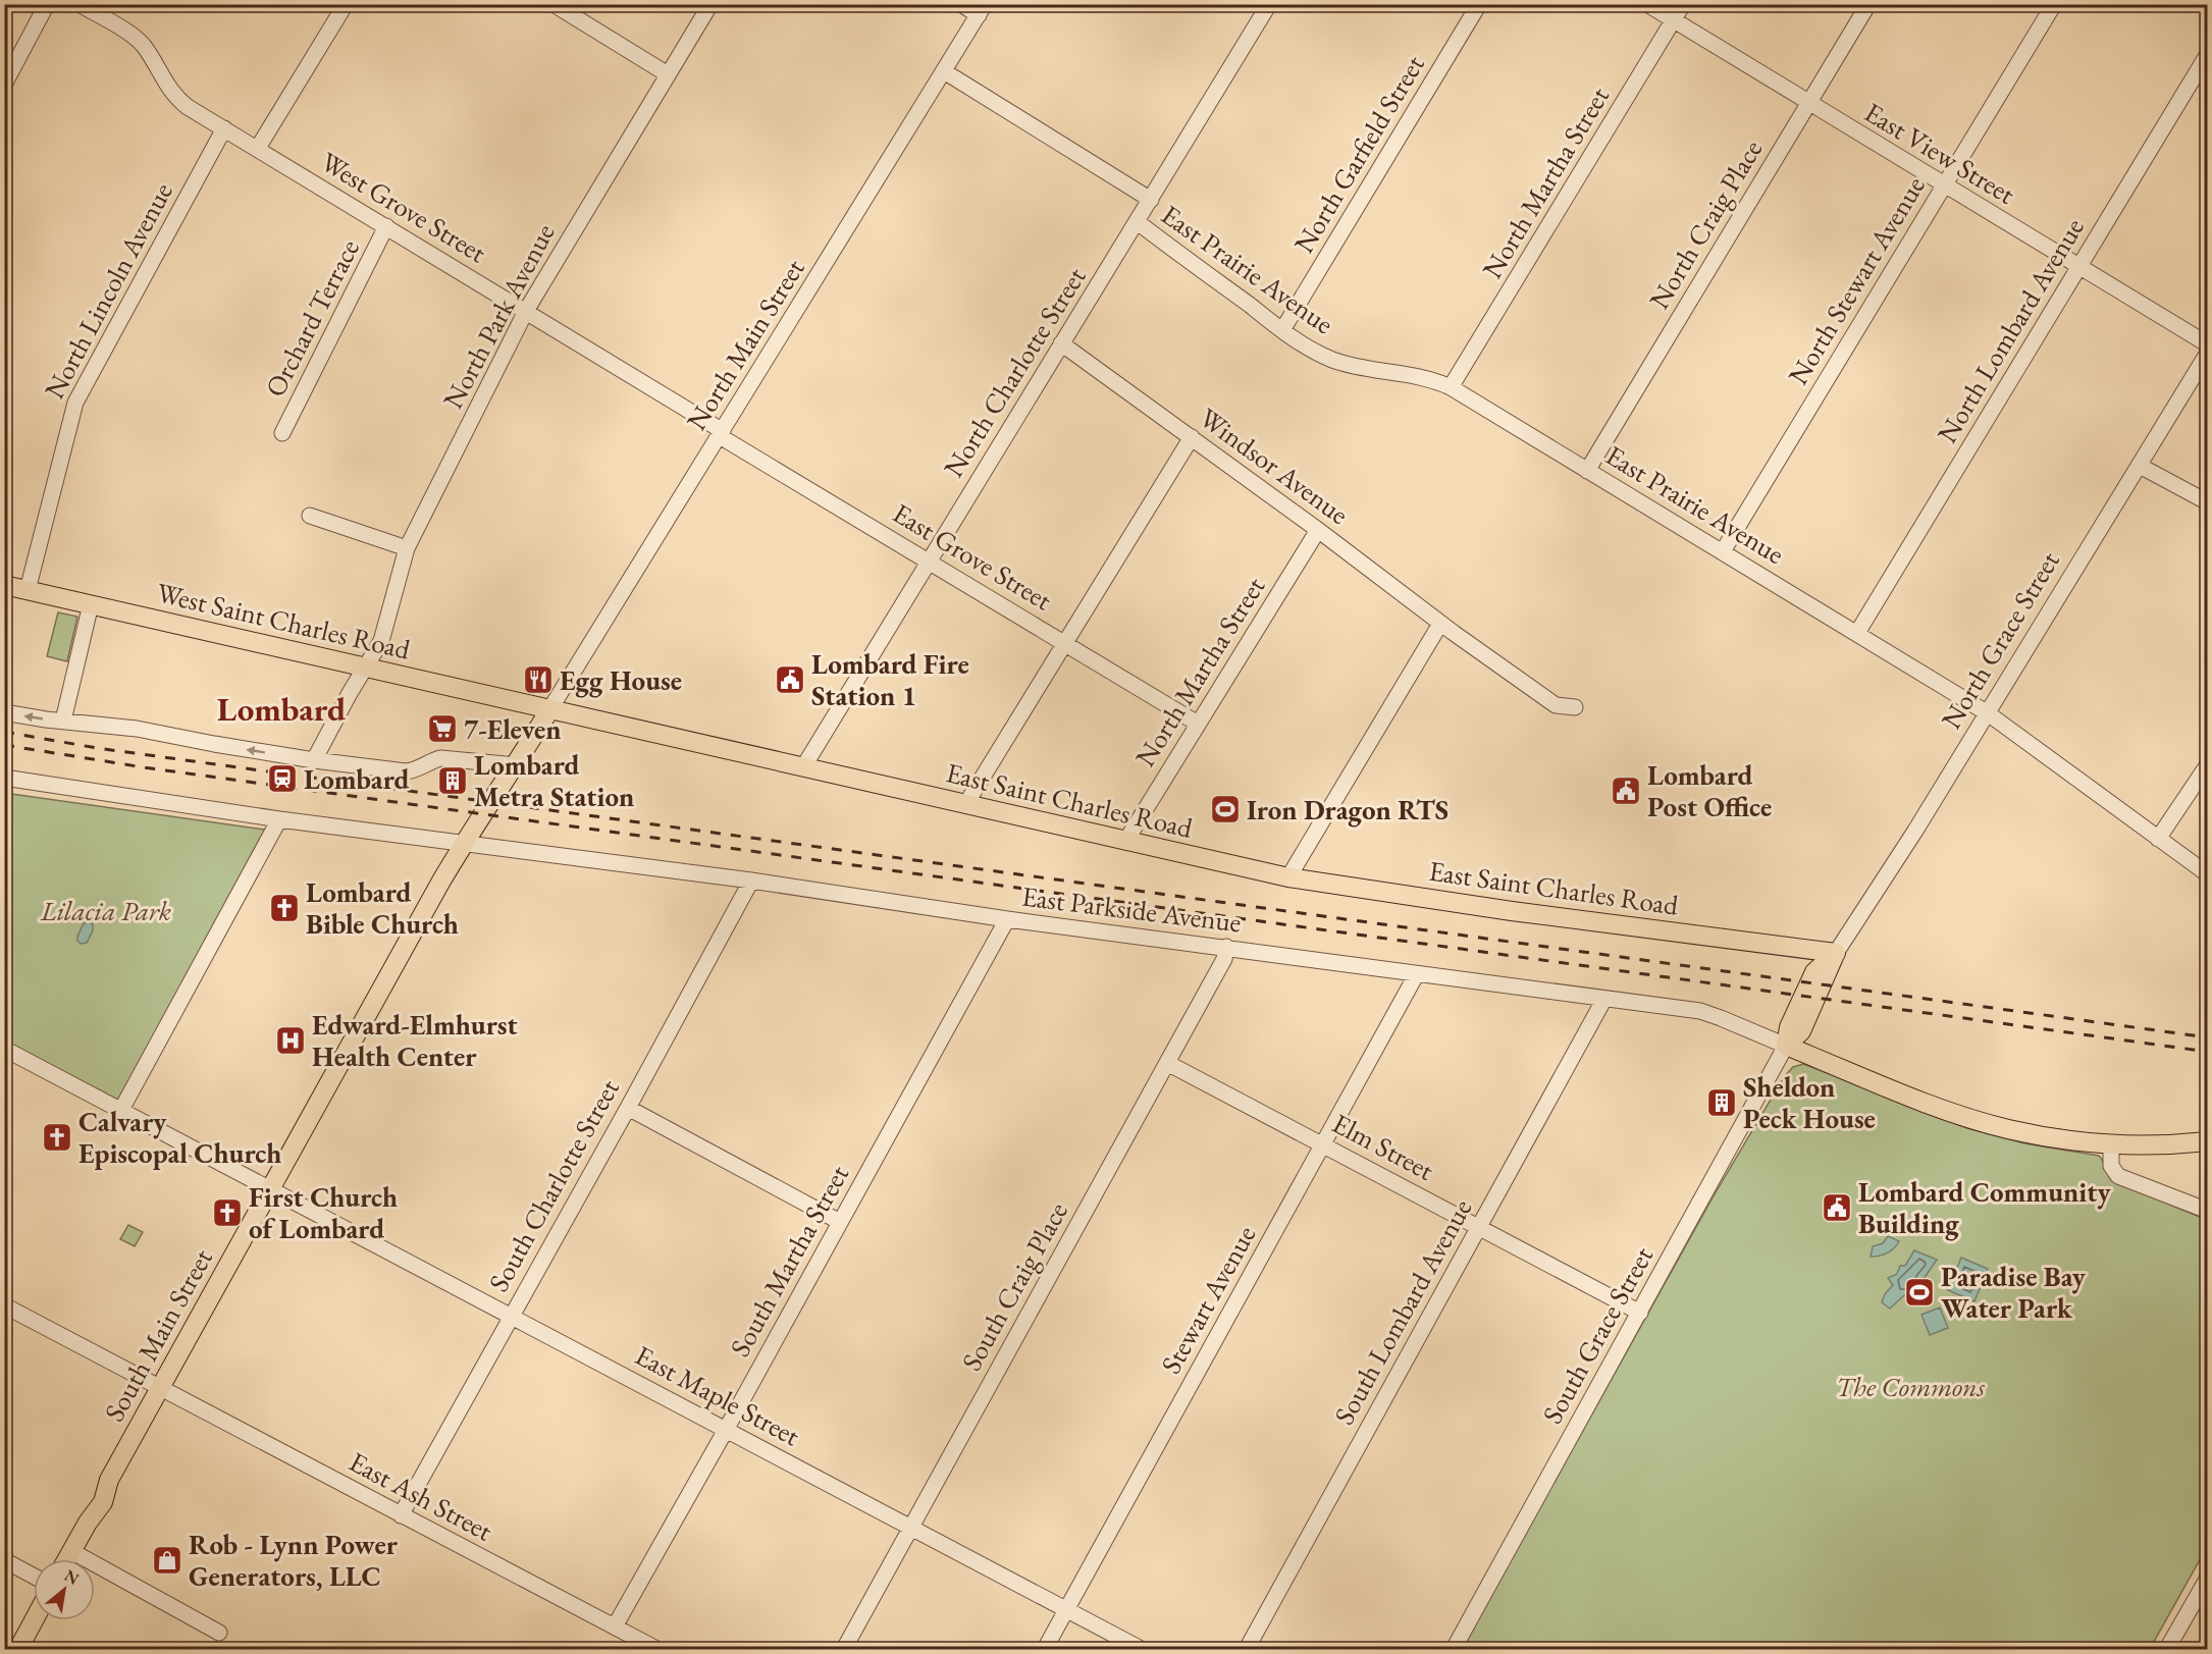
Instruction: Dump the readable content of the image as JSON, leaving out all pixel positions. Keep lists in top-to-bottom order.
{
  "streets": {
    "main road": [
      "West Saint Charles Road",
      "North Grace Street",
      "East Saint Charles Road",
      "South Main Street"
    ],
    "street": [
      "East View Street",
      "North Garfield Street",
      "North Martha Street",
      "West Grove Street",
      "North Craig Place",
      "East Prairie Avenue",
      "North Stewart Avenue",
      "North Lincoln Avenue",
      "North Park Avenue",
      "Orchard Terrace",
      "North Lombard Avenue",
      "North Main Street",
      "North Charlotte Street",
      "Windsor Avenue",
      "East Grove Street",
      "East Parkside Avenue",
      "Elm Street",
      "South Charlotte Street",
      "South Martha Street",
      "South Craig Place",
      "Stewart Avenue",
      "South Lombard Avenue",
      "South Grace Street",
      "East Maple Street",
      "East Ash Street"
    ]
  },
  "crossings": [
    ["East View Street", "North Martha Street"],
    ["East View Street", "North Craig Place"],
    ["East View Street", "North Stewart Avenue"],
    ["East View Street", "North Lombard Avenue"],
    ["North Garfield Street", "East Prairie Avenue"],
    ["North Martha Street", "East Prairie Avenue"],
    ["North Martha Street", "Windsor Avenue"],
    ["North Martha Street", "East Grove Street"],
    ["North Martha Street", "East Saint Charles Road"],
    ["West Grove Street", "North Lincoln Avenue"],
    ["West Grove Street", "North Park Avenue"],
    ["West Grove Street", "Orchard Terrace"],
    ["West Grove Street", "North Main Street"],
    ["West Grove Street", "East Grove Street"],
    ["North Craig Place", "East Prairie Avenue"],
    ["East Prairie Avenue", "North Stewart Avenue"],
    ["East Prairie Avenue", "North Lombard Avenue"],
    ["East Prairie Avenue", "North Main Street"],
    ["East Prairie Avenue", "North Charlotte Street"],
    ["East Prairie Avenue", "North Grace Street"],
    ["North Lincoln Avenue", "West Saint Charles Road"],
    ["North Park Avenue", "West Saint Charles Road"],
    ["North Main Street", "East Grove Street"],
    ["North Main Street", "West Saint Charles Road"],
    ["North Main Street", "East Saint Charles Road"],
    ["North Main Street", "South Main Street"],
    ["North Charlotte Street", "Windsor Avenue"],
    ["North Charlotte Street", "East Grove Street"],
    ["North Charlotte Street", "East Saint Charles Road"],
    ["West Saint Charles Road", "East Saint Charles Road"],
    ["West Saint Charles Road", "South Main Street"],
    ["North Grace Street", "East Saint Charles Road"],
    ["North Grace Street", "East Parkside Avenue"],
    ["North Grace Street", "South Grace Street"],
    ["East Saint Charles Road", "South Main Street"],
    ["East Parkside Avenue", "South Charlotte Street"],
    ["East Parkside Avenue", "South Martha Street"],
    ["East Parkside Avenue", "South Craig Place"],
    ["East Parkside Avenue", "Stewart Avenue"],
    ["East Parkside Avenue", "South Lombard Avenue"],
    ["East Parkside Avenue", "South Main Street"],
    ["East Parkside Avenue", "South Grace Street"],
    ["Elm Street", "South Craig Place"],
    ["Elm Street", "Stewart Avenue"],
    ["Elm Street", "South Lombard Avenue"],
    ["Elm Street", "South Grace Street"],
    ["South Charlotte Street", "East Maple Street"],
    ["South Charlotte Street", "East Ash Street"],
    ["South Martha Street", "East Maple Street"],
    ["South Martha Street", "East Ash Street"],
    ["South Craig Place", "East Maple Street"],
    ["Stewart Avenue", "East Maple Street"],
    ["South Main Street", "East Maple Street"],
    ["South Main Street", "East Ash Street"]
  ],
  "districts": ["Lombard"],
  "parks": ["Lilacia Park", "The Commons"],
  "places": {
    "restaurant": ["Egg House"],
    "public building": ["Lombard Fire Station 1", "Lombard Post Office", "Lombard Community Building"],
    "supermarket": ["7-Eleven"],
    "station": ["Lombard"],
    "building": ["Lombard Metra Station", "Sheldon Peck House"],
    "sports": ["Iron Dragon RTS", "Paradise Bay Water Park"],
    "church": ["Lombard Bible Church", "Calvary Episcopal Church", "First Church of Lombard"],
    "hospital": ["Edward-Elmhurst Health Center"],
    "shop": ["Rob - Lynn Power Generators, LLC"]
  },
  "north": "top right"
}
